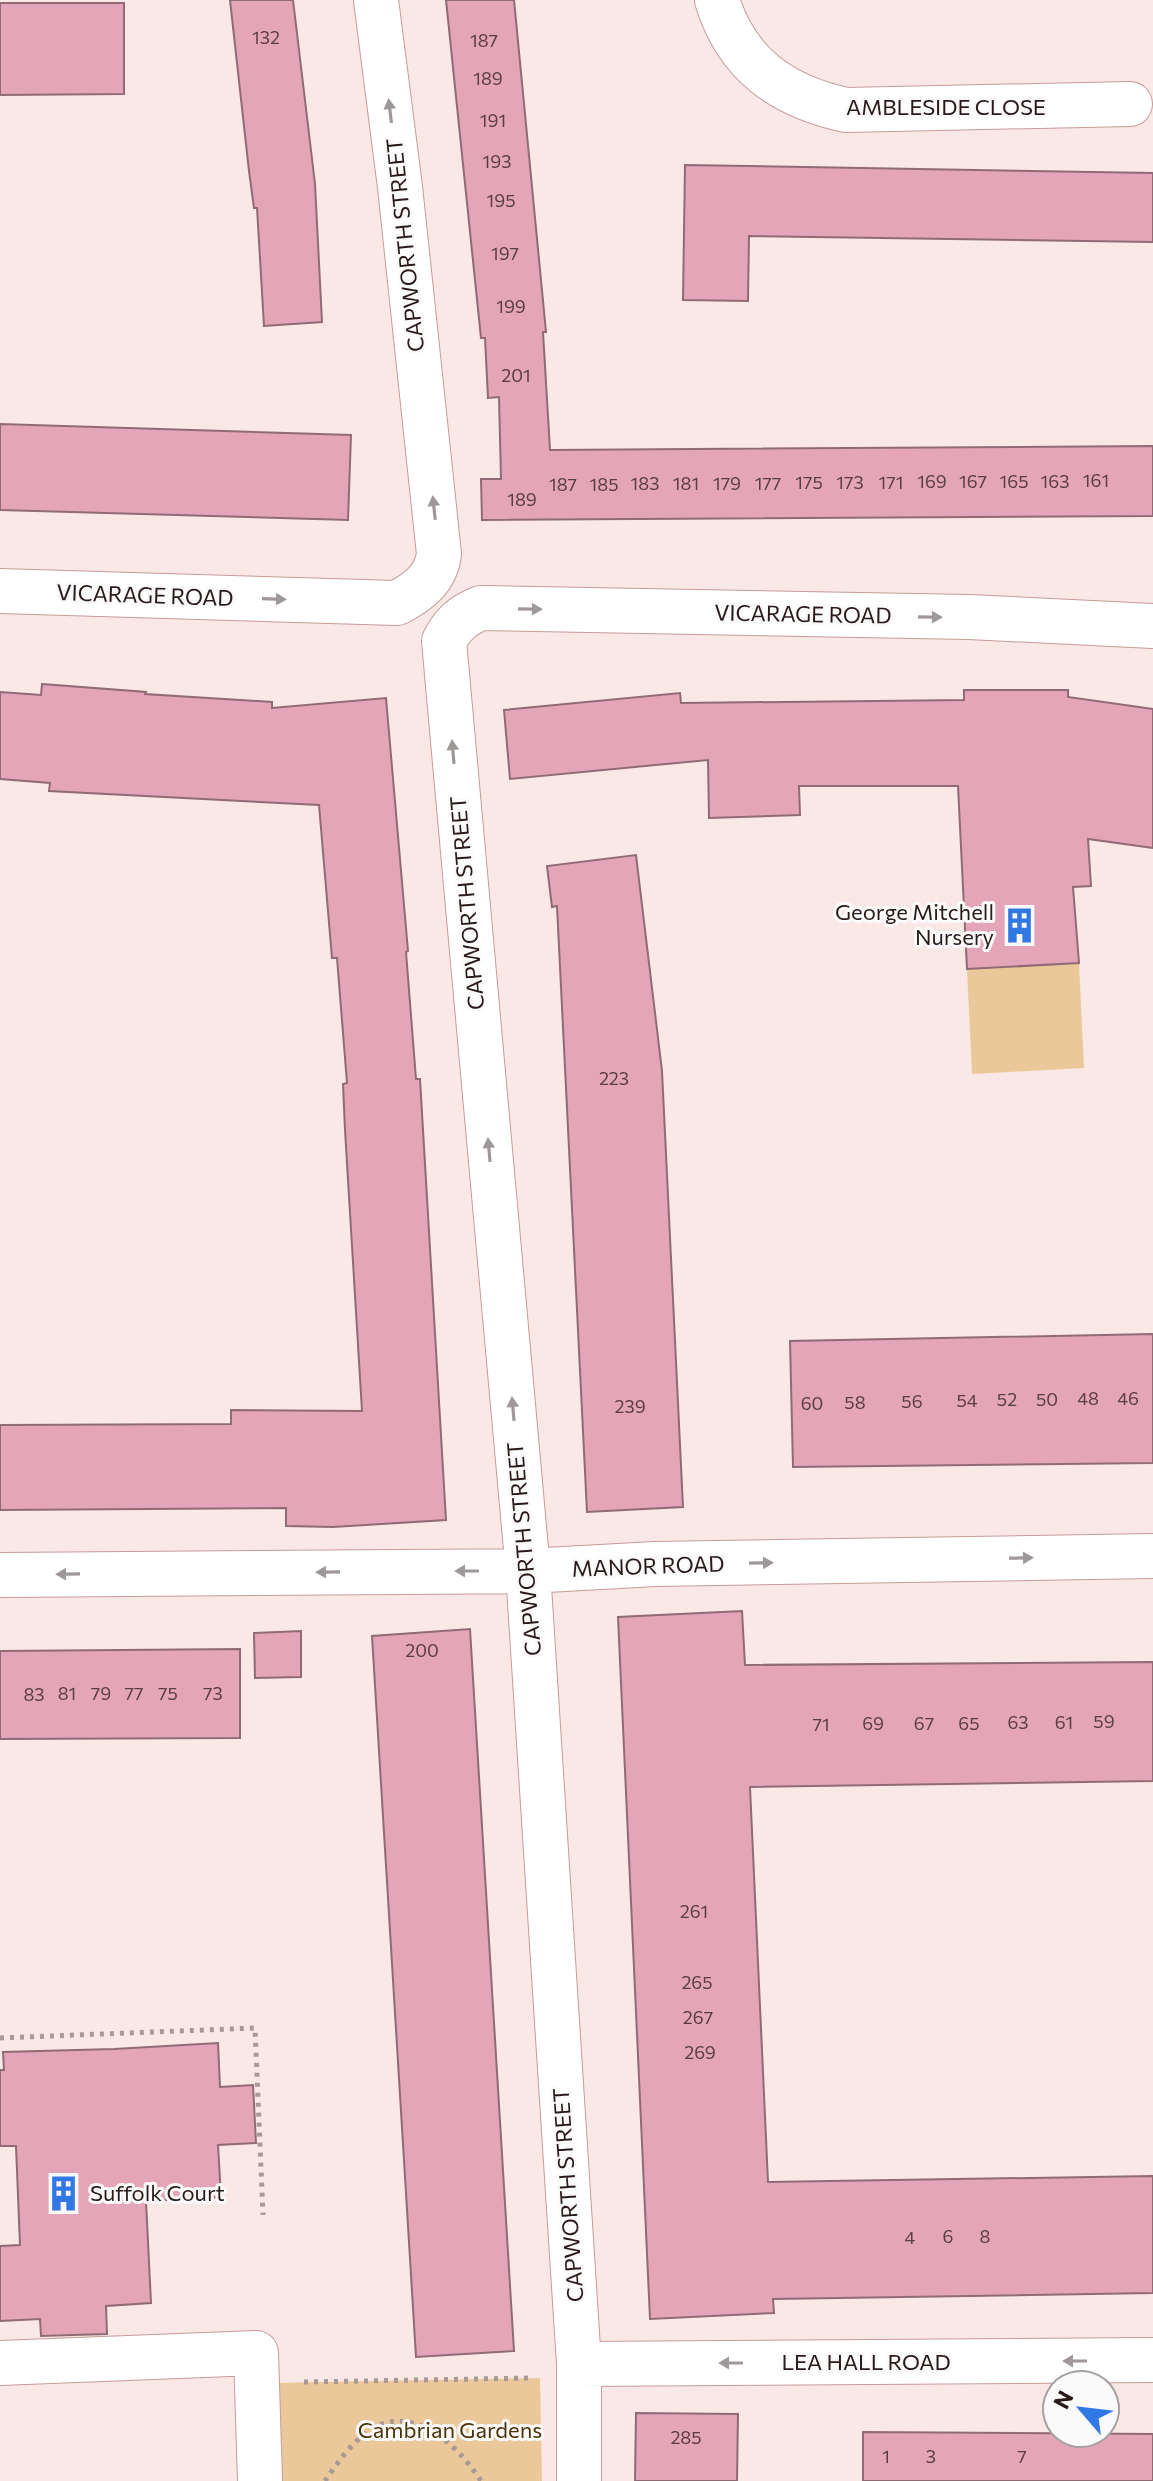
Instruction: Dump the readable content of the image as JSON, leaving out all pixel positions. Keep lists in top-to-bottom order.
{
  "streets": {
    "street": [
      "AMBLESIDE CLOSE",
      "CAPWORTH STREET",
      "VICARAGE ROAD",
      "MANOR ROAD",
      "LEA HALL ROAD"
    ]
  },
  "crossings": [
    ["CAPWORTH STREET", "VICARAGE ROAD"],
    ["CAPWORTH STREET", "MANOR ROAD"],
    ["CAPWORTH STREET", "LEA HALL ROAD"]
  ],
  "one_way": ["CAPWORTH STREET", "VICARAGE ROAD", "LEA HALL ROAD"],
  "parks": ["Cambrian Gardens"],
  "places": {
    "building": ["George Mitchell Nursery", "Suffolk Court"]
  },
  "house_numbers": [
    "132",
    "187",
    "189",
    "191",
    "193",
    "195",
    "197",
    "199",
    "201",
    "161",
    "169",
    "167",
    "165",
    "163",
    "175",
    "173",
    "171",
    "183",
    "181",
    "179",
    "177",
    "187",
    "185",
    "189",
    "223",
    "48",
    "46",
    "52",
    "50",
    "54",
    "56",
    "58",
    "60",
    "239",
    "200",
    "81",
    "79",
    "77",
    "75",
    "73",
    "83",
    "59",
    "63",
    "61",
    "69",
    "67",
    "65",
    "71",
    "261",
    "265",
    "267",
    "269",
    "6",
    "8",
    "4",
    "285",
    "1",
    "3",
    "7"
  ],
  "north": "top left"
}
